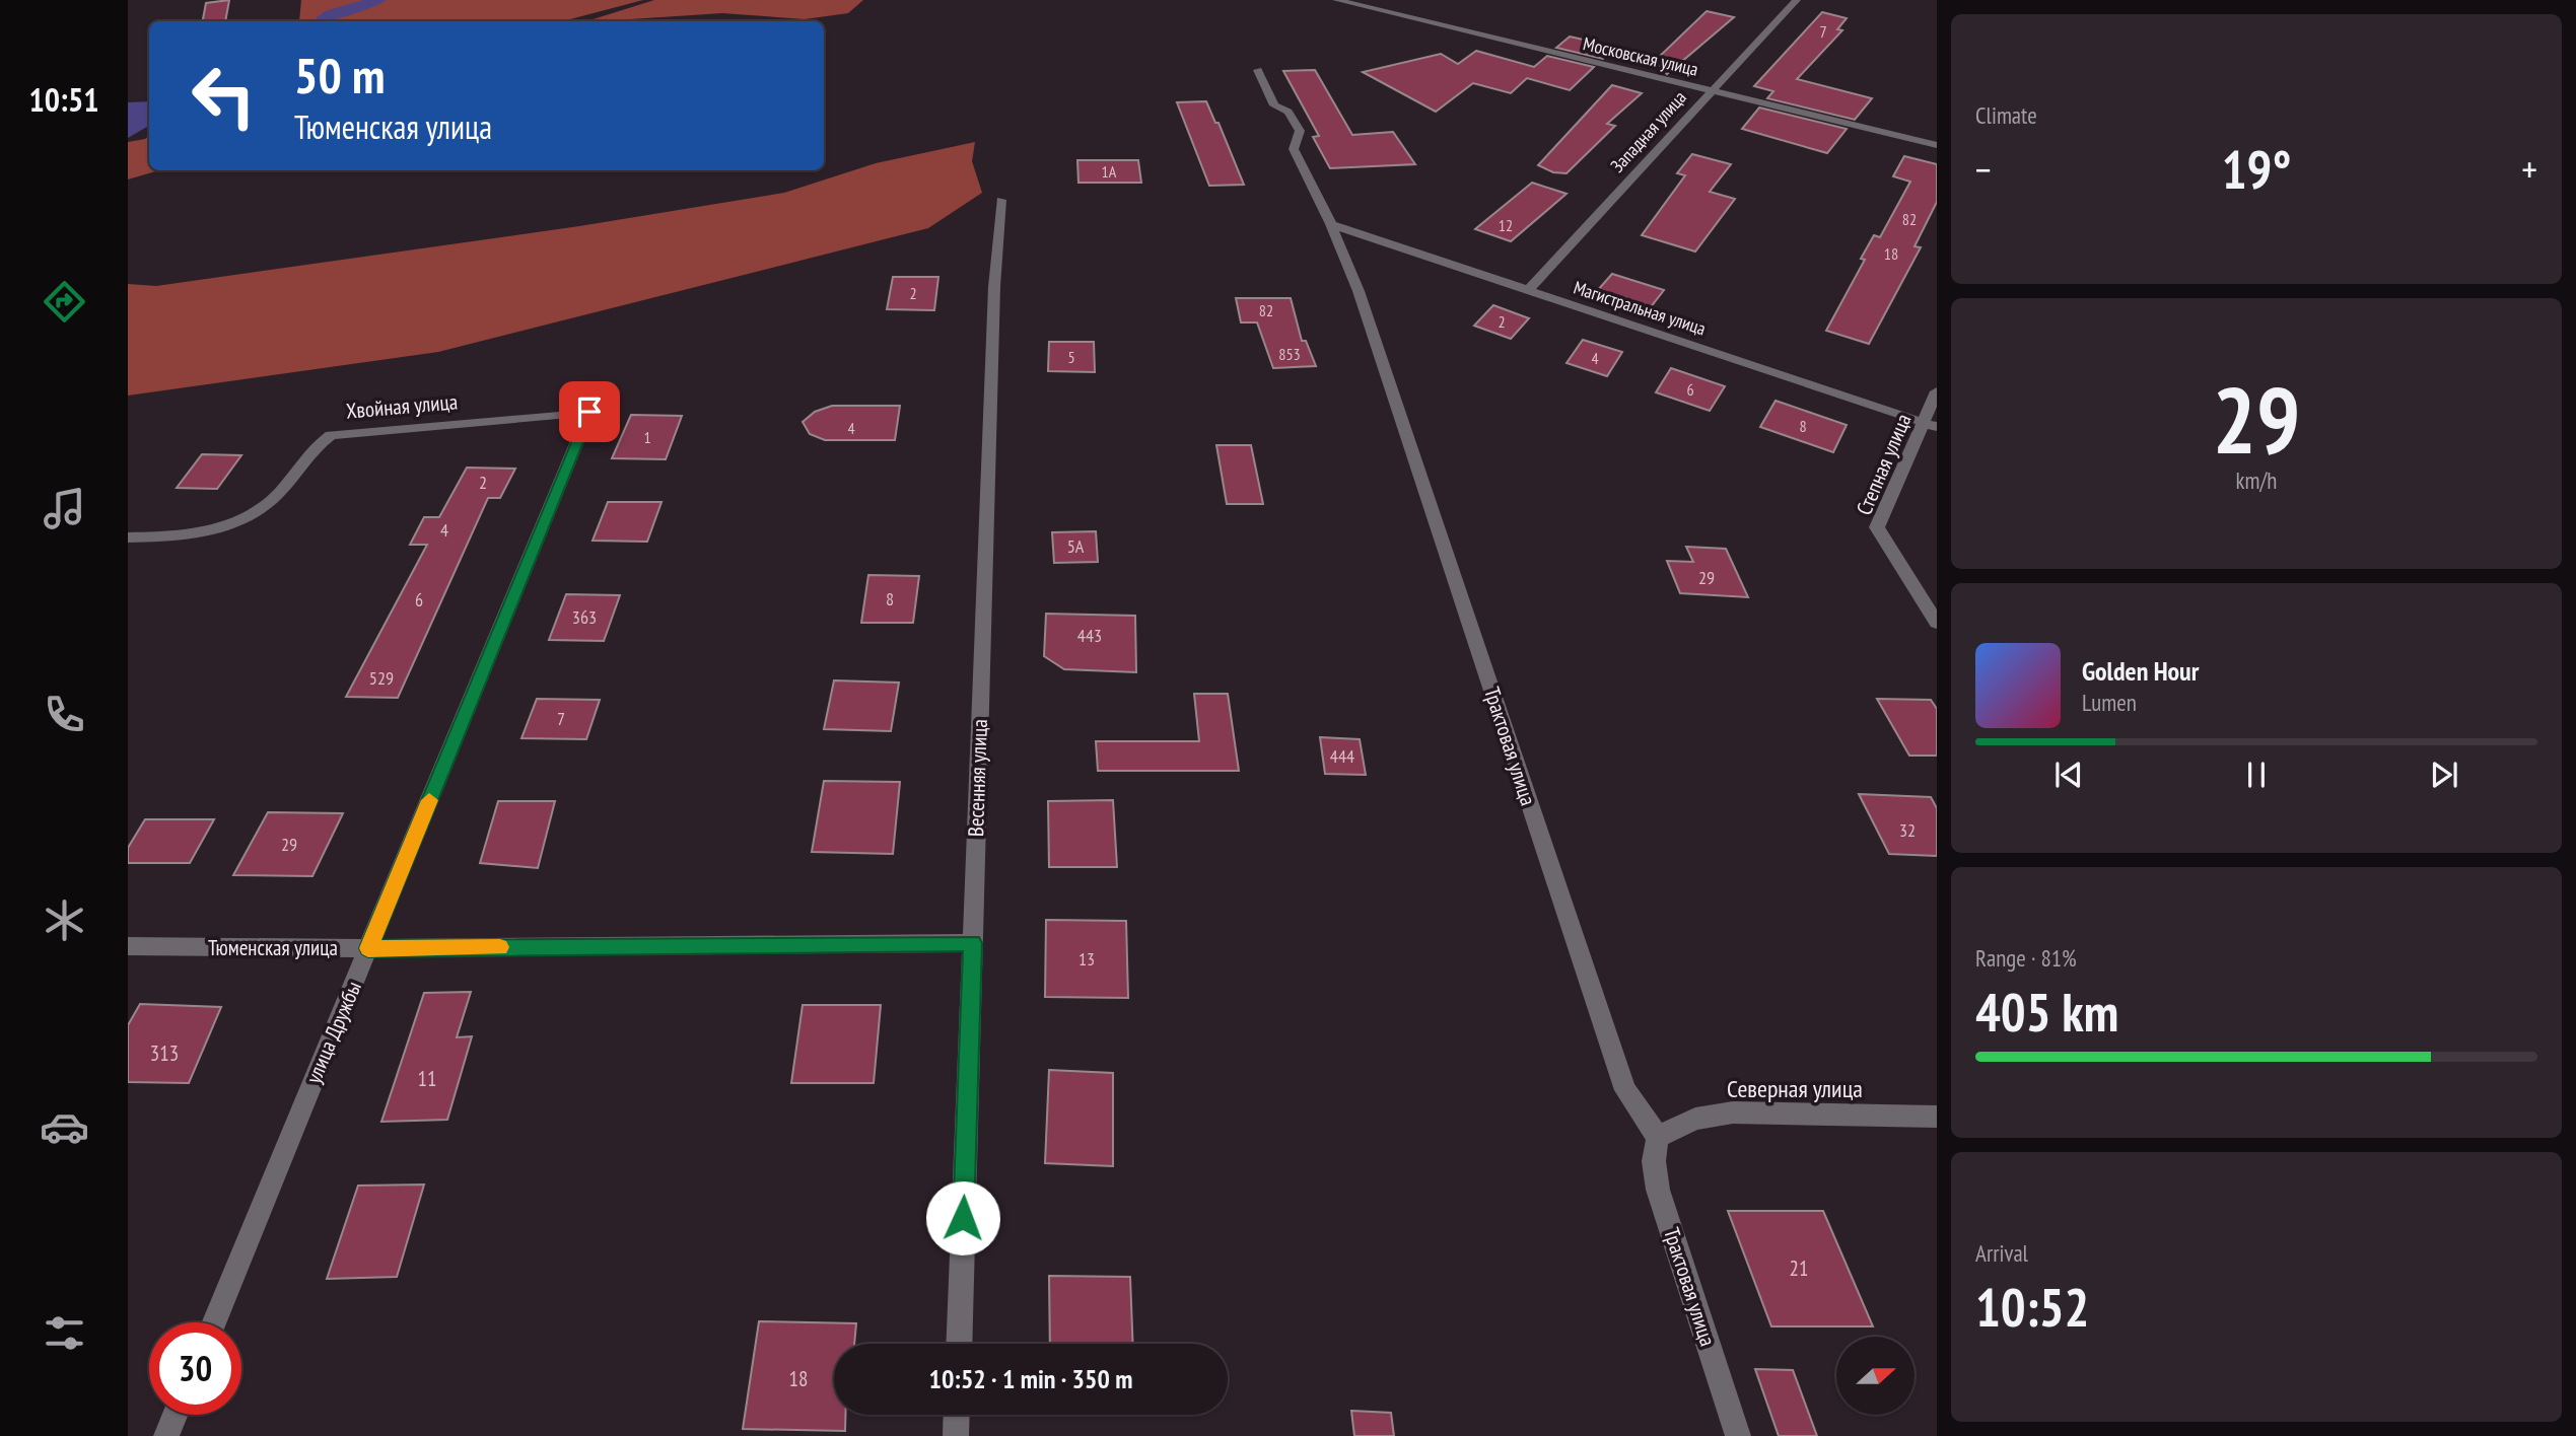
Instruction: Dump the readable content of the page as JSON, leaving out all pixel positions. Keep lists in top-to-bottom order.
{
  "streets": {
    "street": [
      "Московская улица",
      "Западная улица",
      "Магистральная улица",
      "Хвойная улица",
      "Степная улица",
      "Трактовая улица",
      "Весенняя улица",
      "Тюменская улица",
      "улица Дружбы",
      "Северная улица"
    ]
  },
  "crossings": [
    ["Московская улица", "Западная улица"],
    ["Западная улица", "Магистральная улица"],
    ["Магистральная улица", "Степная улица"],
    ["Магистральная улица", "Трактовая улица"],
    ["Хвойная улица", "улица Дружбы"],
    ["Трактовая улица", "Северная улица"],
    ["Весенняя улица", "Тюменская улица"],
    ["Тюменская улица", "улица Дружбы"]
  ],
  "house_numbers": [
    "7",
    "1А",
    "82",
    "12",
    "18",
    "2",
    "82",
    "2",
    "853",
    "5",
    "4",
    "6",
    "8",
    "4",
    "1",
    "2",
    "4",
    "5А",
    "29",
    "8",
    "6",
    "363",
    "443",
    "529",
    "7",
    "444",
    "32",
    "29",
    "13",
    "313",
    "11",
    "21",
    "18"
  ],
  "north": "right",
  "page": {
    "tabs": "10:51",
    "tile": [
      "Climate",
      ["29", "km/h"],
      ["Range · 81%", "405 km"],
      ["Arrival", "10:52"]
    ],
    "turn": ["50 m", "Тюменская улица"],
    "heat": ["−", "19°", "+"],
    "song": ["Golden Hour", "Lumen"],
    "limit": "30",
    "trip": "10:52 · 1 min · 350 m"
  }
}
